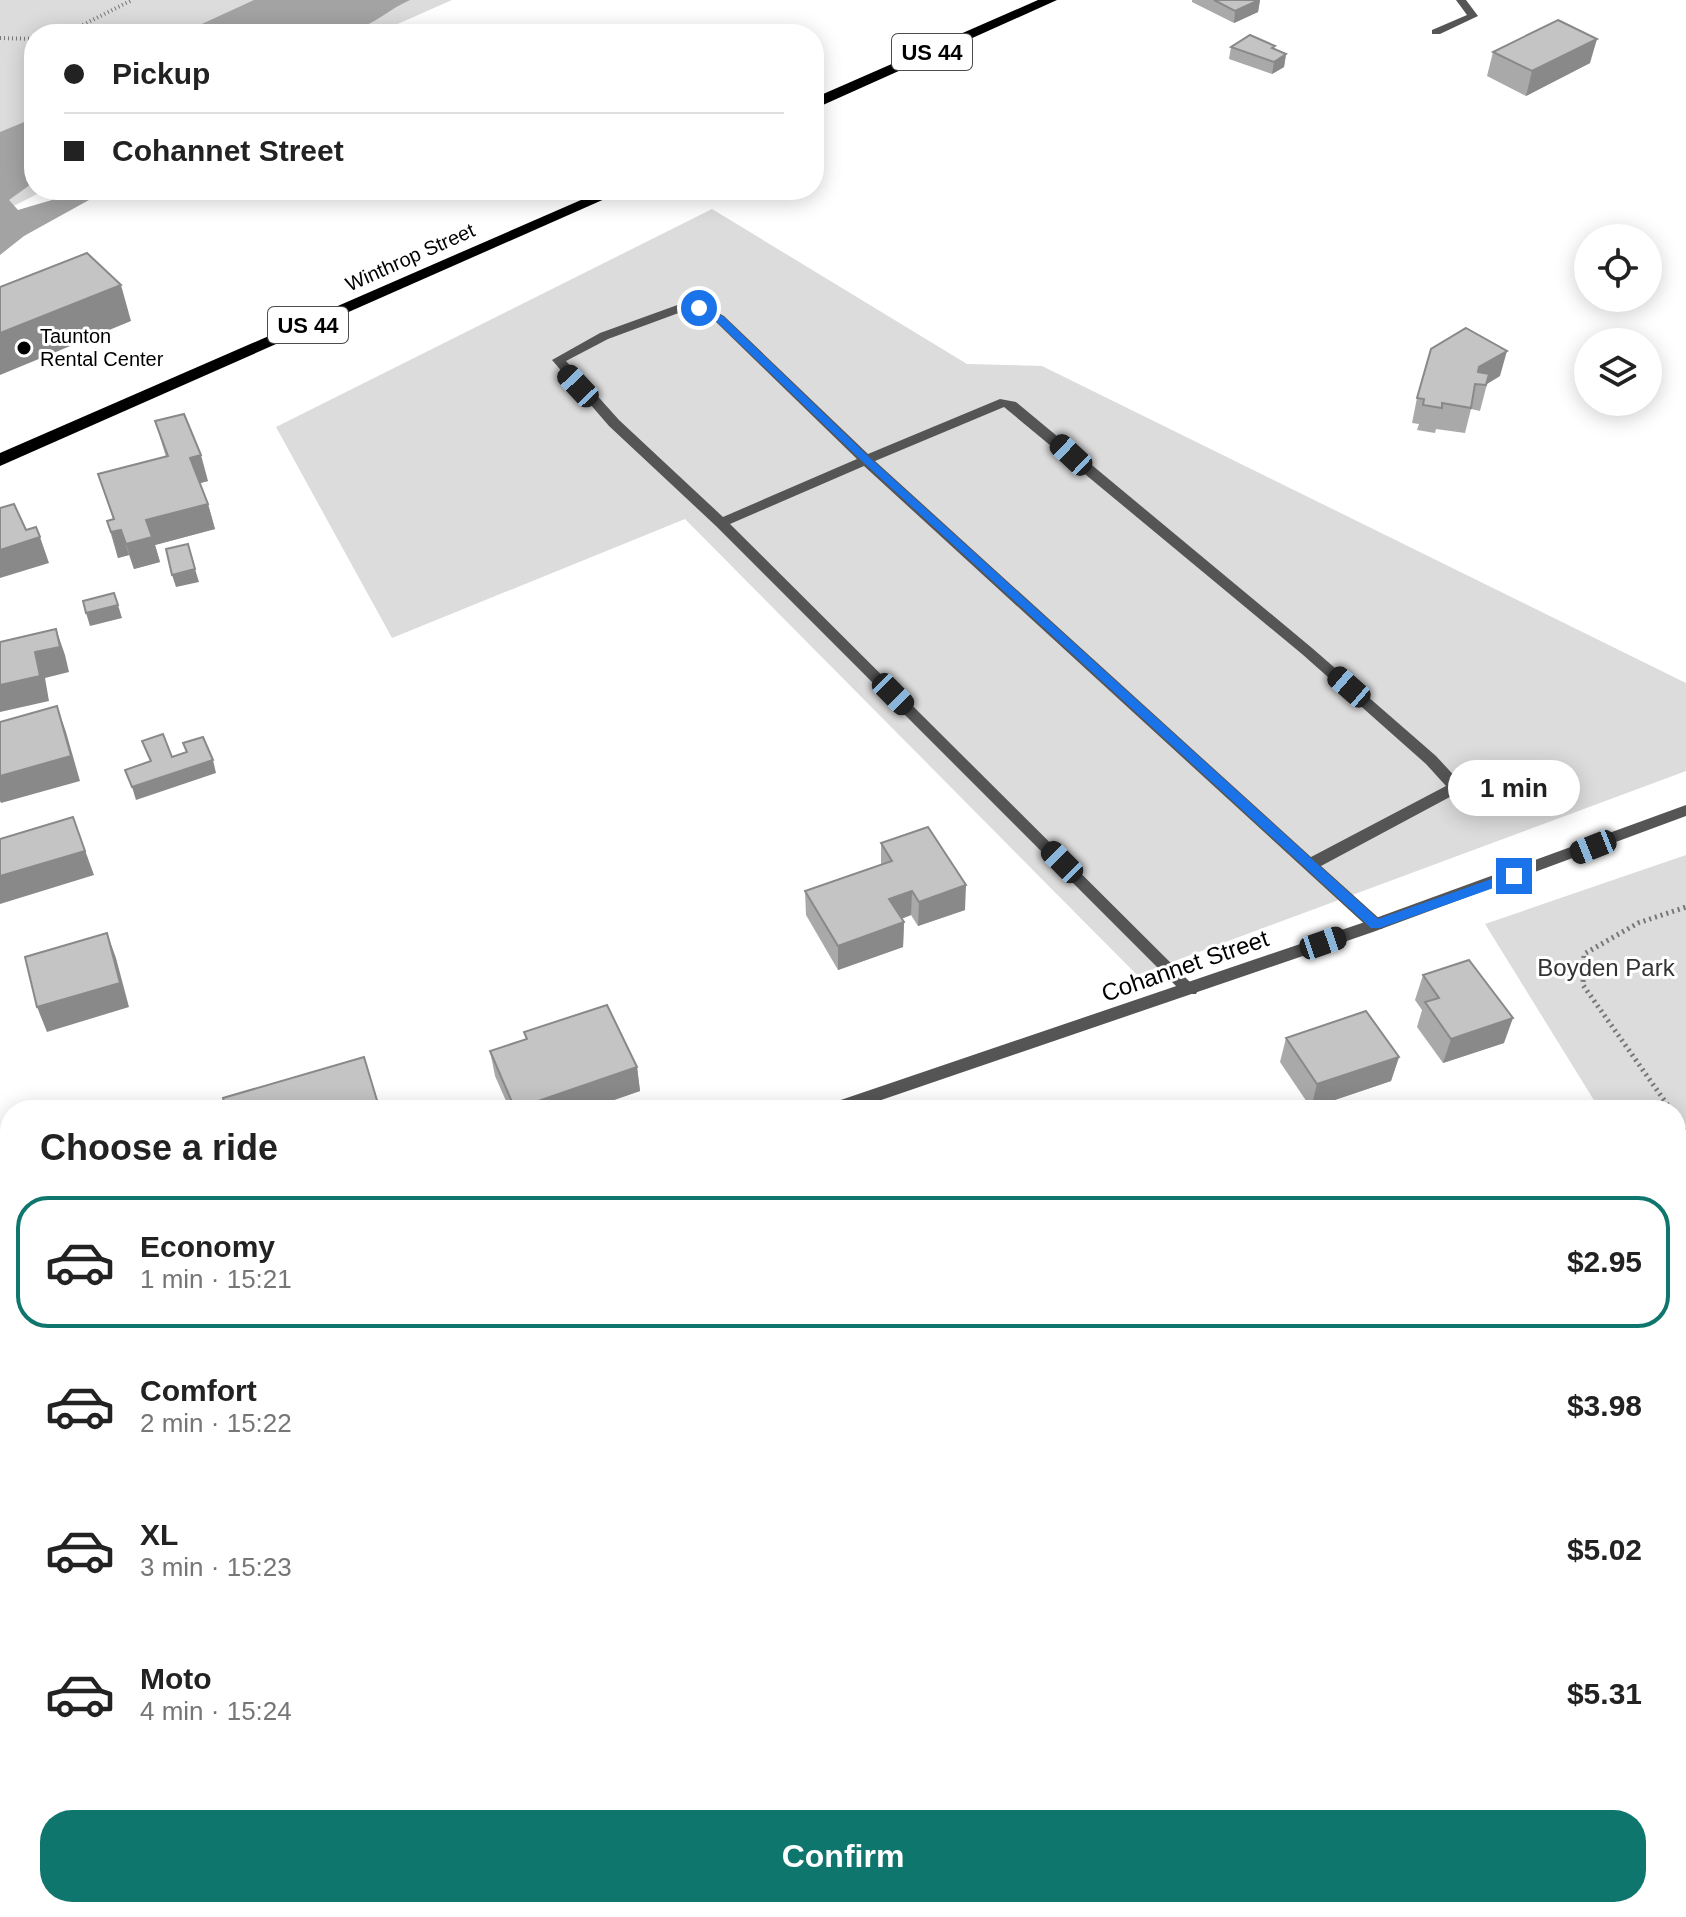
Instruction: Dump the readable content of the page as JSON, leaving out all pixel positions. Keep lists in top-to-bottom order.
{
  "streets": {
    "highway": ["US 44", "Winthrop Street"],
    "street": ["Cohannet Street"]
  },
  "parks": ["Boyden Park"],
  "places": ["Taunton Rental Center"],
  "page": {
    "banner": ["Pickup", "Cohannet Street"],
    "bubble": "1 min",
    "heading": "Choose a ride",
    "list": [
      {
        "name": "Economy",
        "note": "1 min · 15:21",
        "value": "$2.95"
      },
      {
        "name": "Comfort",
        "note": "2 min · 15:22",
        "value": "$3.98"
      },
      {
        "name": "XL",
        "note": "3 min · 15:23",
        "value": "$5.02"
      },
      {
        "name": "Moto",
        "note": "4 min · 15:24",
        "value": "$5.31"
      }
    ],
    "buttons": "Confirm"
  }
}
